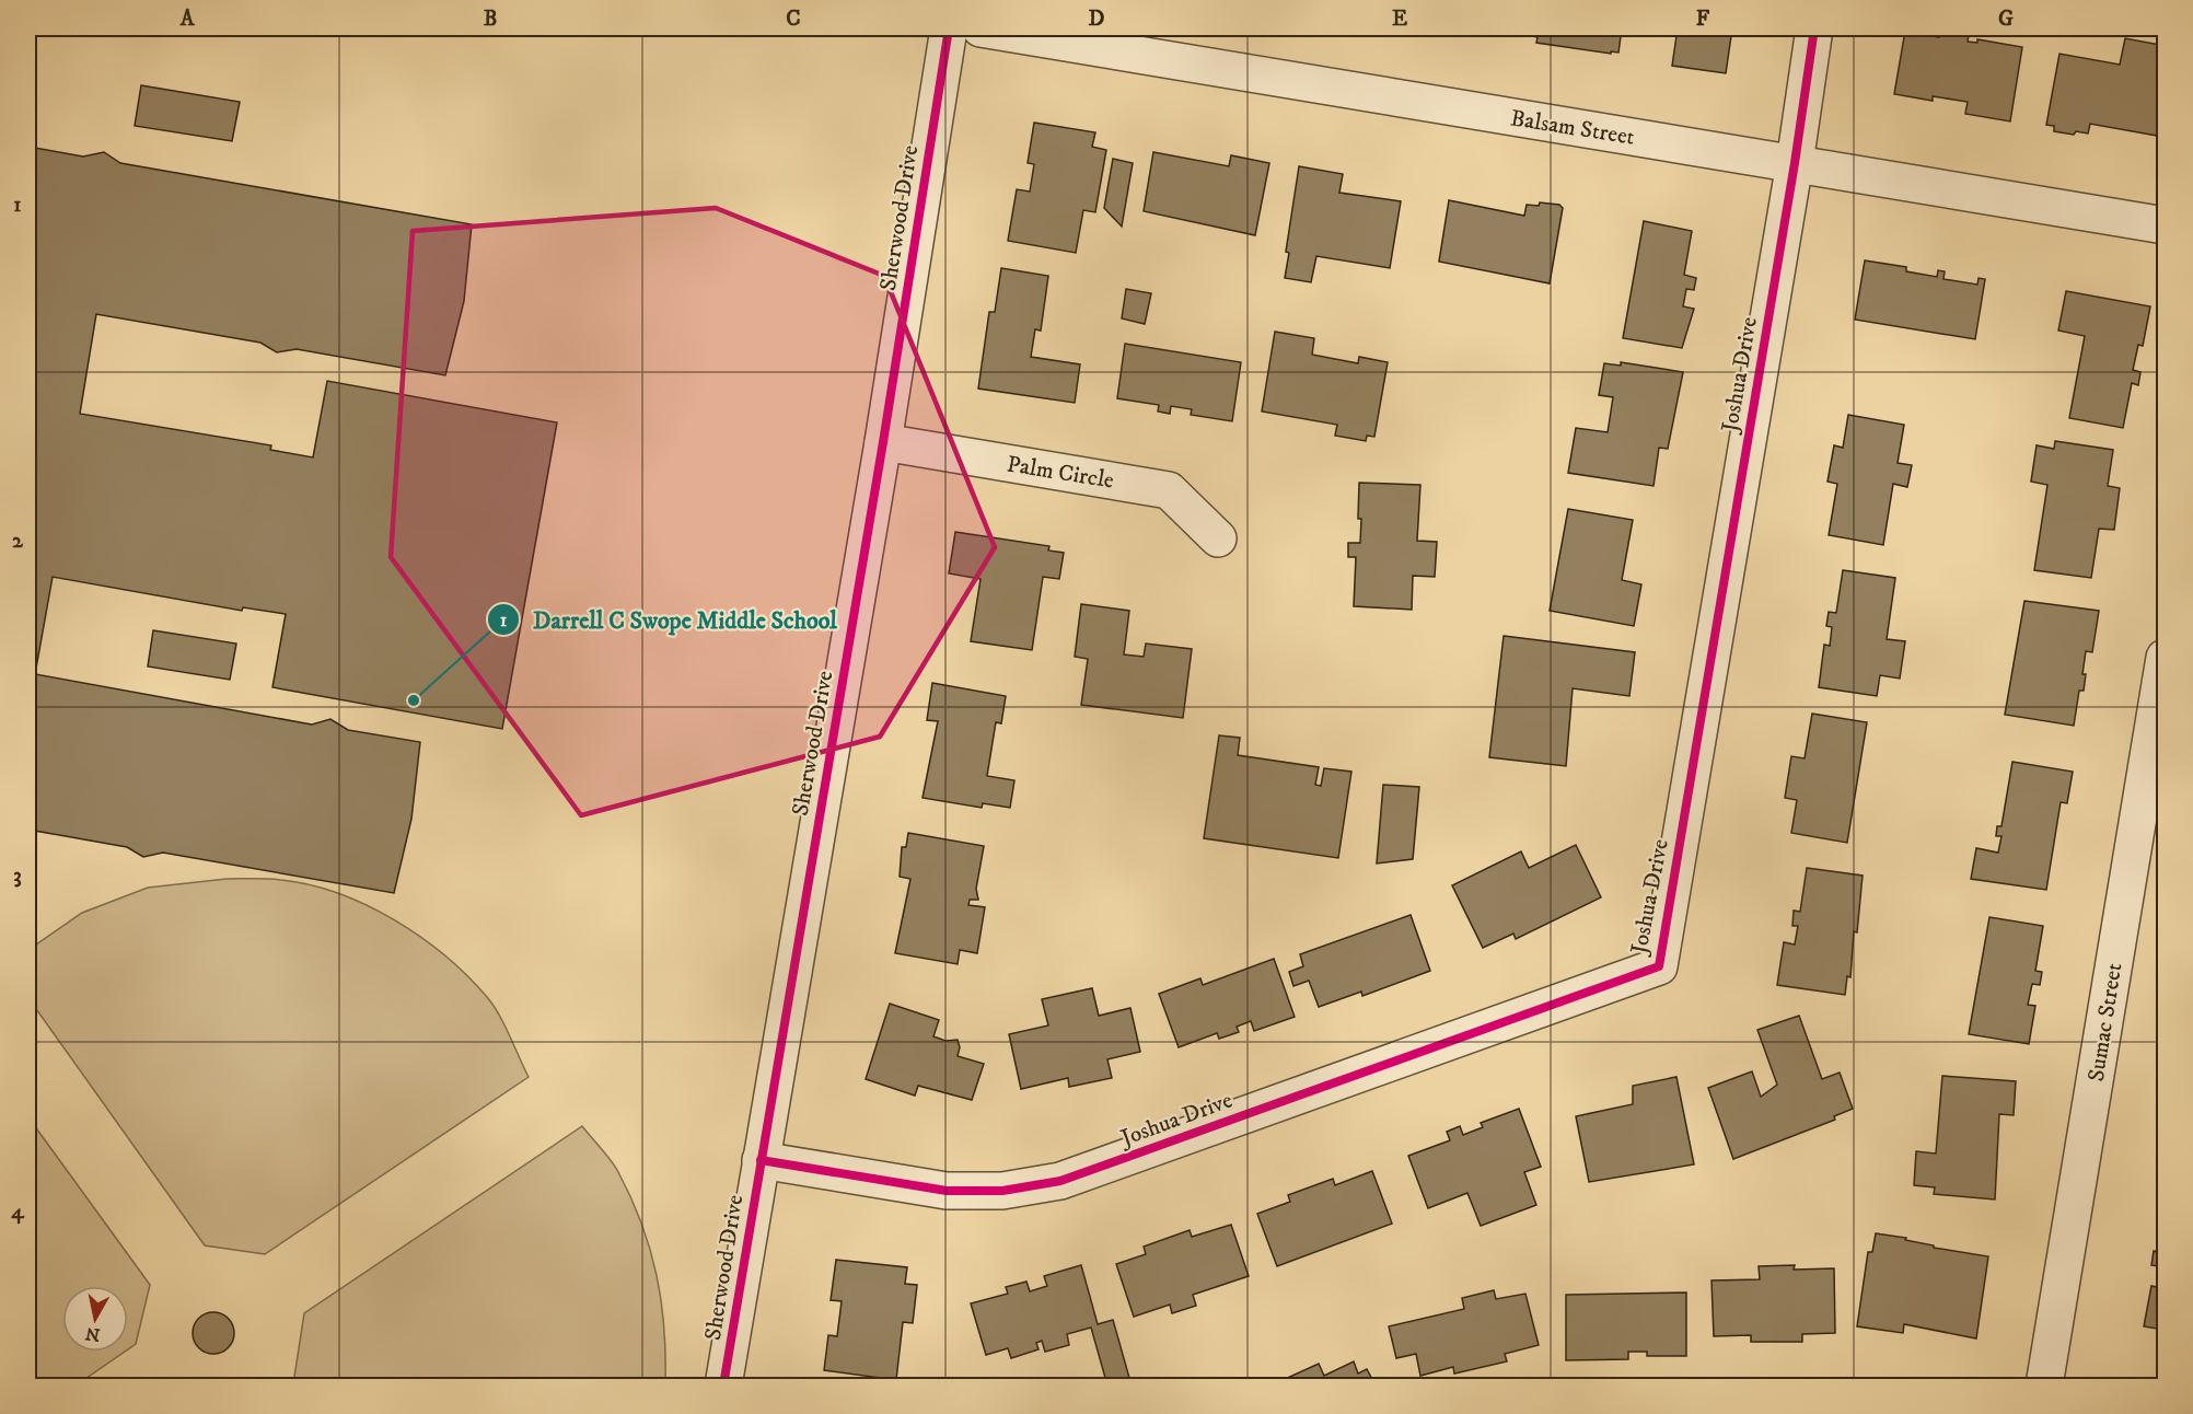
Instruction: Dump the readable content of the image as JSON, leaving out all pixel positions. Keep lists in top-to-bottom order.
{
  "streets": {
    "street": [
      "Balsam Street",
      "Sherwood Drive",
      "Joshua Drive",
      "Palm Circle",
      "Sumac Street"
    ]
  },
  "crossings": [
    ["Balsam Street", "Joshua Drive"],
    ["Sherwood Drive", "Joshua Drive"],
    ["Sherwood Drive", "Palm Circle"]
  ],
  "places": ["Darrell C Swope Middle School"],
  "north": "bottom",
  "grid": {
    "columns": [
      "A",
      "B",
      "C",
      "D",
      "E",
      "F",
      "G"
    ],
    "rows": [
      "1",
      "2",
      "3",
      "4"
    ]
  }
}
